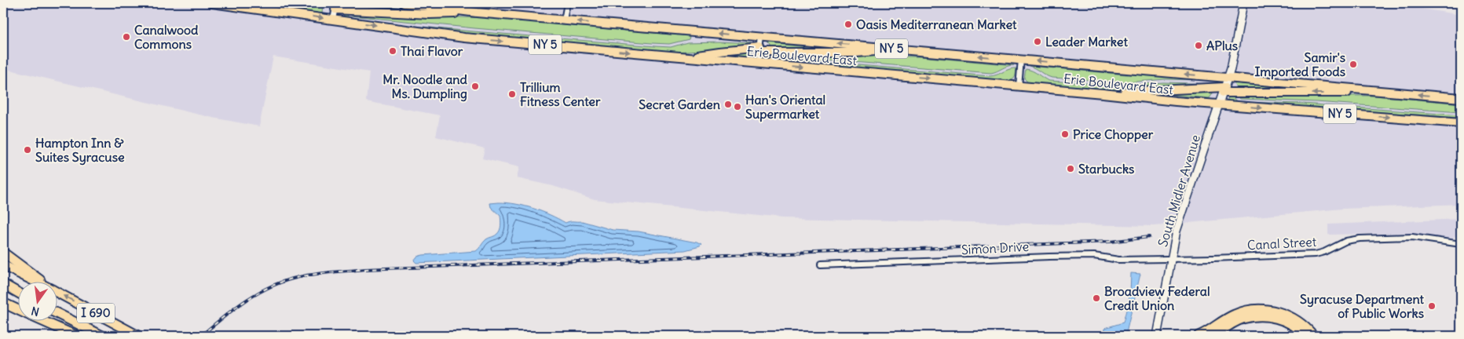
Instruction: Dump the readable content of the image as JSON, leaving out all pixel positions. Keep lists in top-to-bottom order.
{
  "streets": {
    "highway": ["I 690"],
    "main road": ["NY 5", "Erie Boulevard East", "South Midler Avenue"],
    "street": ["Canal Street", "Simon Drive"]
  },
  "crossings": [
    ["Erie Boulevard East", "South Midler Avenue"],
    ["South Midler Avenue", "Canal Street"],
    ["South Midler Avenue", "Simon Drive"],
    ["Canal Street", "Simon Drive"]
  ],
  "places": [
    "Oasis Mediterranean Market",
    "Canalwood Commons",
    "Leader Market",
    "APlus",
    "Thai Flavor",
    "Samir's Imported Foods",
    "Mr. Noodle and Ms. Dumpling",
    "Trillium Fitness Center",
    "Secret Garden",
    "Han's Oriental Supermarket",
    "Price Chopper",
    "Hampton Inn & Suites Syracuse",
    "Starbucks",
    "Broadview Federal Credit Union",
    "Syracuse Department of Public Works"
  ],
  "north": "bottom"
}
